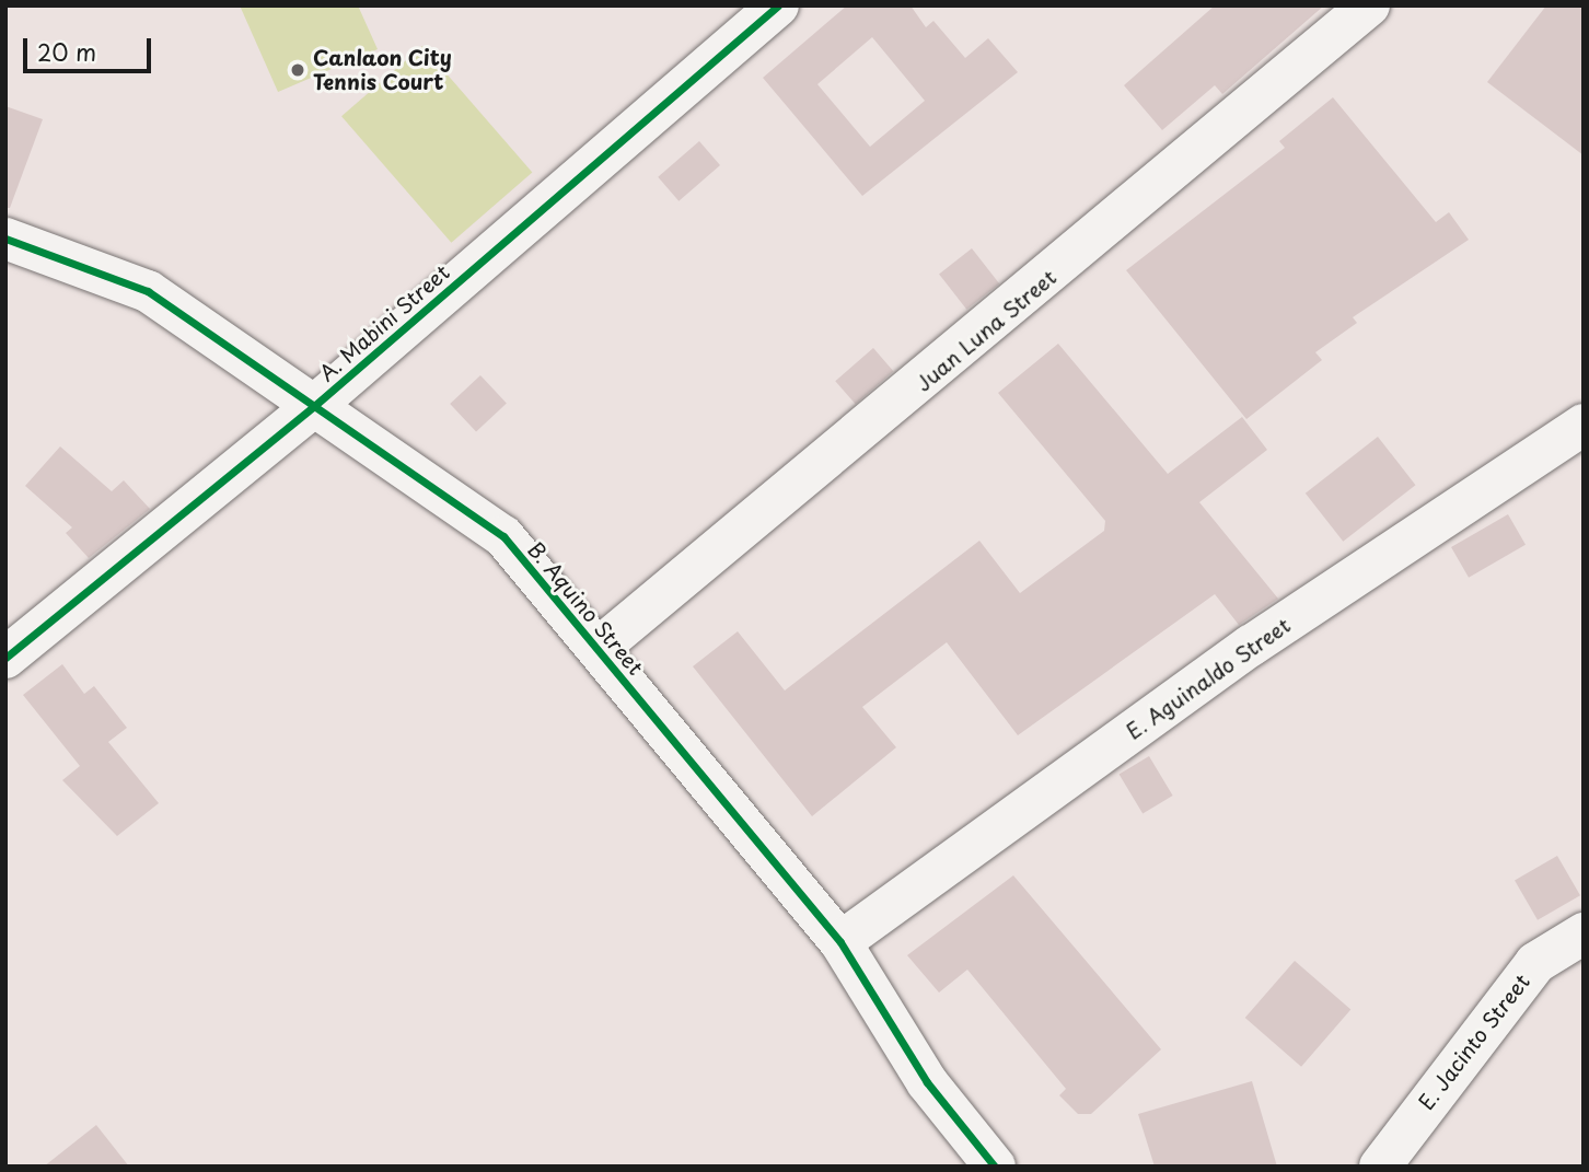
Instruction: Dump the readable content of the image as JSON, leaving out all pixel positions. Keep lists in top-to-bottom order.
{
  "streets": {
    "street": [
      "A. Mabini Street",
      "Juan Luna Street",
      "B. Aquino Street",
      "E. Aguinaldo Street",
      "E. Jacinto Street"
    ]
  },
  "crossings": [
    ["A. Mabini Street", "B. Aquino Street"],
    ["Juan Luna Street", "B. Aquino Street"],
    ["B. Aquino Street", "E. Aguinaldo Street"]
  ],
  "places": ["Canlaon City Tennis Court"],
  "scale_bar": "20 m"
}
